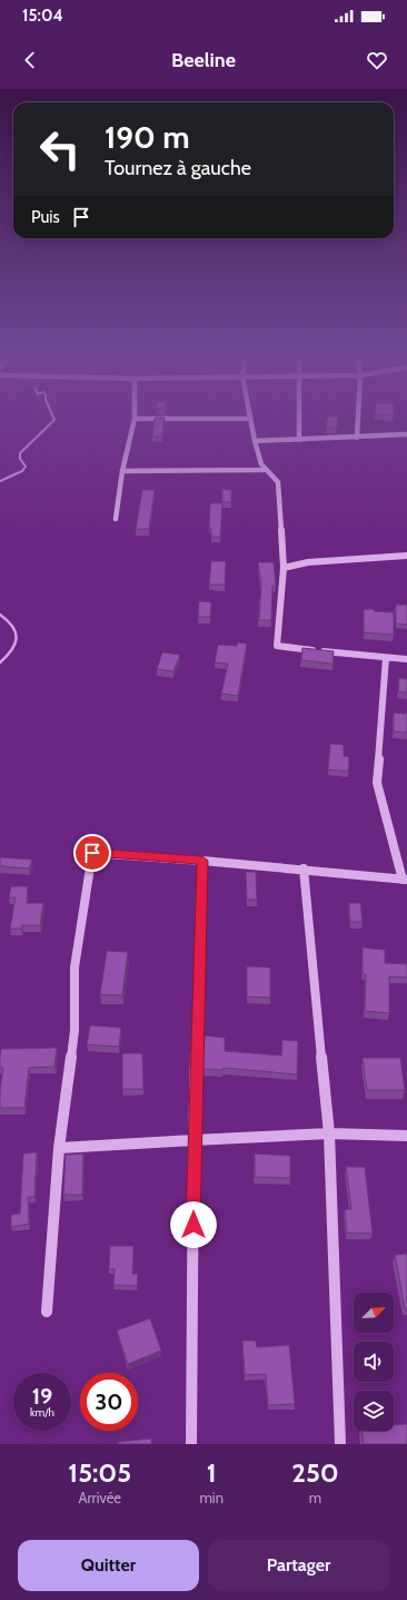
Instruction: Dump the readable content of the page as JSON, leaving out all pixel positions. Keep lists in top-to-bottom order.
{
  "north": "top right",
  "page": {
    "status": "15:04",
    "header": "Beeline",
    "turn": ["190 m", "Tournez à gauche"],
    "then": "Puis",
    "speed": "19 km/h",
    "limit": "30",
    "eta": [
      "15:05",
      "Arrivée",
      "1",
      "min",
      "250",
      "m"
    ],
    "buttons": ["Quitter", "Partager"]
  }
}
